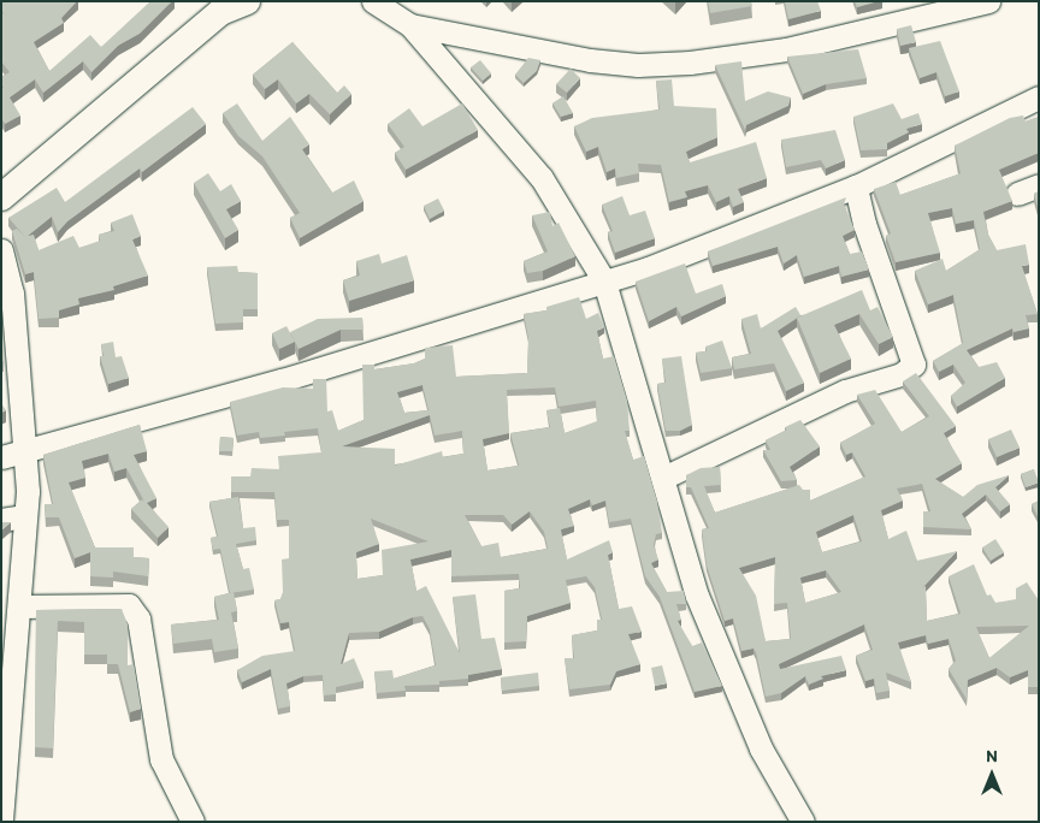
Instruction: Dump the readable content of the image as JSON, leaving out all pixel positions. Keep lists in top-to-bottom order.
{
  "north": "top"
}
